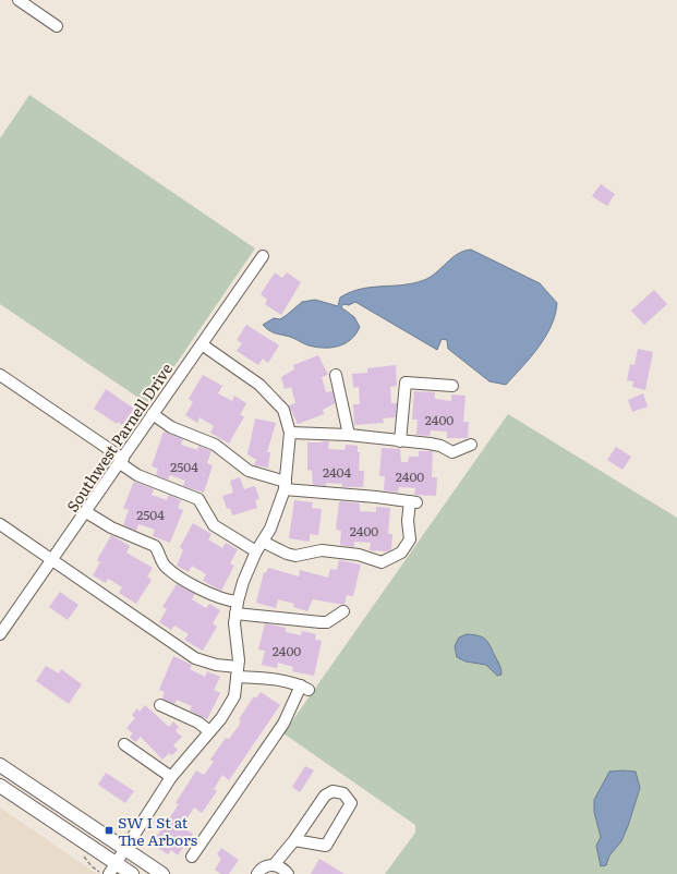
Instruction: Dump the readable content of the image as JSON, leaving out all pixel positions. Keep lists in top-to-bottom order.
{
  "streets": {
    "street": ["Southwest Parnell Drive"]
  },
  "places": {
    "transit": ["SW I St at The Arbors"]
  },
  "house_numbers": [
    "2400",
    "2504",
    "2404",
    "2400",
    "2504",
    "2400",
    "2400"
  ]
}
